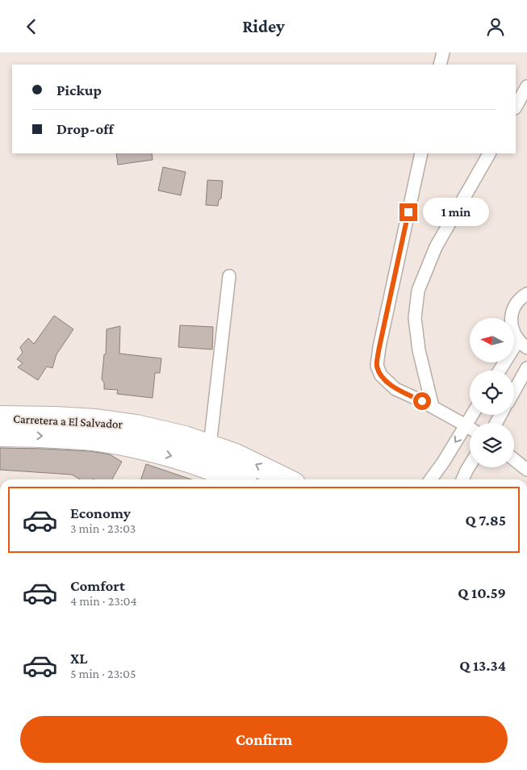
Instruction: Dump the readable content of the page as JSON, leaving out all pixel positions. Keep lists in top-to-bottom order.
{
  "streets": {
    "highway": ["Carretera a El Salvador"]
  },
  "north": "left",
  "page": {
    "header": "Ridey",
    "banner": ["Pickup", "Drop-off"],
    "bubble": "1 min",
    "list": [
      {
        "name": "Economy",
        "note": "3 min · 23:03",
        "value": "Q 7.85"
      },
      {
        "name": "Comfort",
        "note": "4 min · 23:04",
        "value": "Q 10.59"
      },
      {
        "name": "XL",
        "note": "5 min · 23:05",
        "value": "Q 13.34"
      }
    ],
    "buttons": "Confirm"
  }
}
